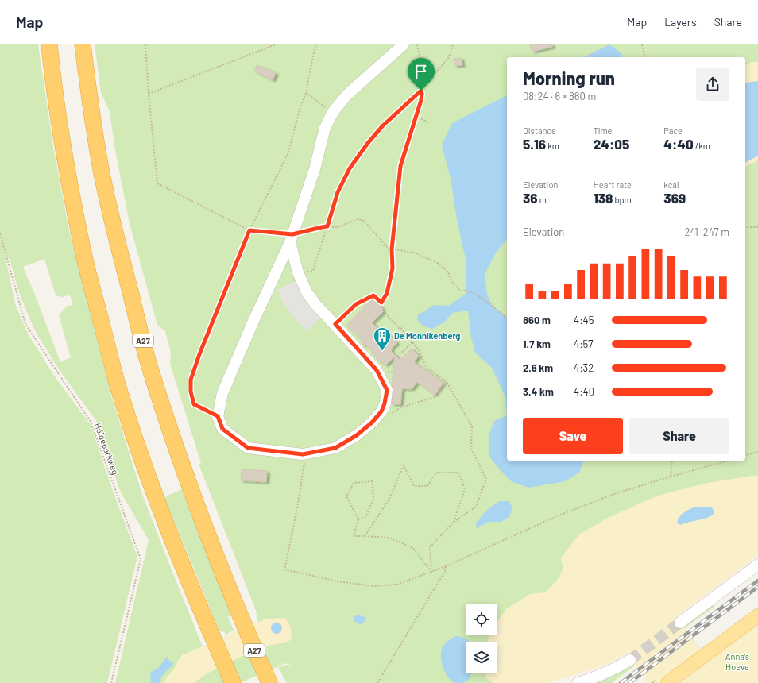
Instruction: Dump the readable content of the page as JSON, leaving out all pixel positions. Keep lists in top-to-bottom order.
{
  "streets": {
    "highway": ["A27"],
    "path": ["Heideparkweg"]
  },
  "parks": ["Anna's Hoeve"],
  "places": {
    "building": ["De Monnikenberg"]
  },
  "page": {
    "header": "Map",
    "nav": ["Map", "Layers", "Share"],
    "heading": ["Morning run", "08:24 · 6 × 860 m"],
    "stats": [
      ["Distance", "5.16 km"],
      ["Time", "24:05"],
      ["Pace", "4:40 /km"],
      ["Elevation", "36 m"],
      ["Heart rate", "138 bpm"],
      ["kcal", "369"]
    ],
    "chart": ["Elevation", "241–247 m"],
    "list": [
      {
        "name": "860 m",
        "note": "4:45"
      },
      {
        "name": "1.7 km",
        "note": "4:57"
      },
      {
        "name": "2.6 km",
        "note": "4:32"
      },
      {
        "name": "3.4 km",
        "note": "4:40"
      }
    ],
    "buttons": ["Save", "Share"]
  }
}
